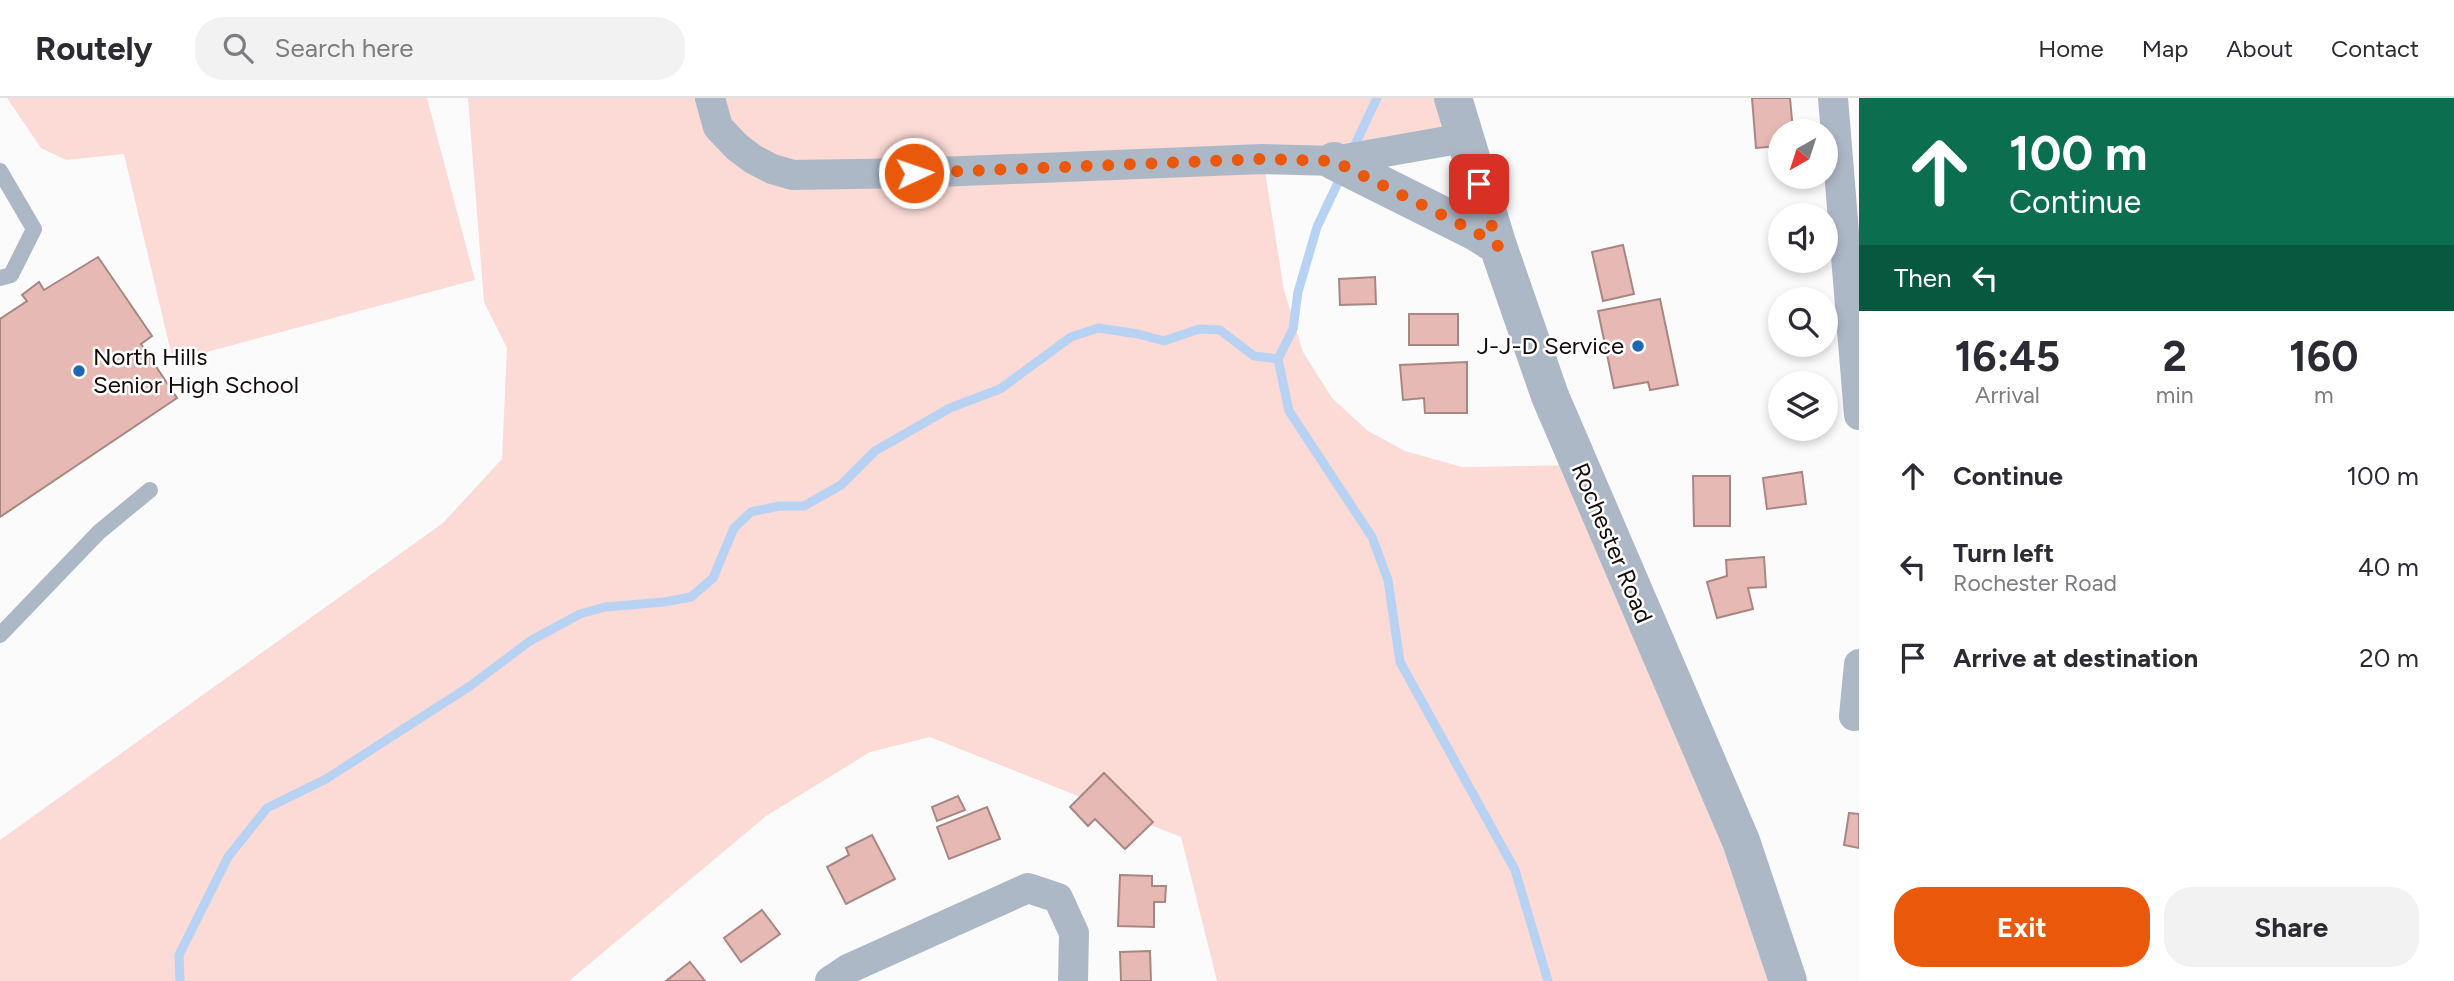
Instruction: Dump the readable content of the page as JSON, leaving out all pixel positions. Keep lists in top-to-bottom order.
{
  "streets": {
    "street": ["Rochester Road"]
  },
  "places": ["J-J-D Service", "North Hills Senior High School"],
  "north": "bottom left",
  "page": {
    "header": "Routely",
    "search": "Search here",
    "nav": [
      "Home",
      "Map",
      "About",
      "Contact"
    ],
    "turn": ["100 m", "Continue"],
    "then": "Then",
    "eta": [
      "16:45",
      "Arrival",
      "2",
      "min",
      "160",
      "m"
    ],
    "list": [
      {
        "name": "Continue",
        "value": "100 m"
      },
      {
        "name": "Turn left",
        "note": "Rochester Road",
        "value": "40 m"
      },
      {
        "name": "Arrive at destination",
        "value": "20 m"
      }
    ],
    "buttons": ["Exit", "Share"]
  }
}
